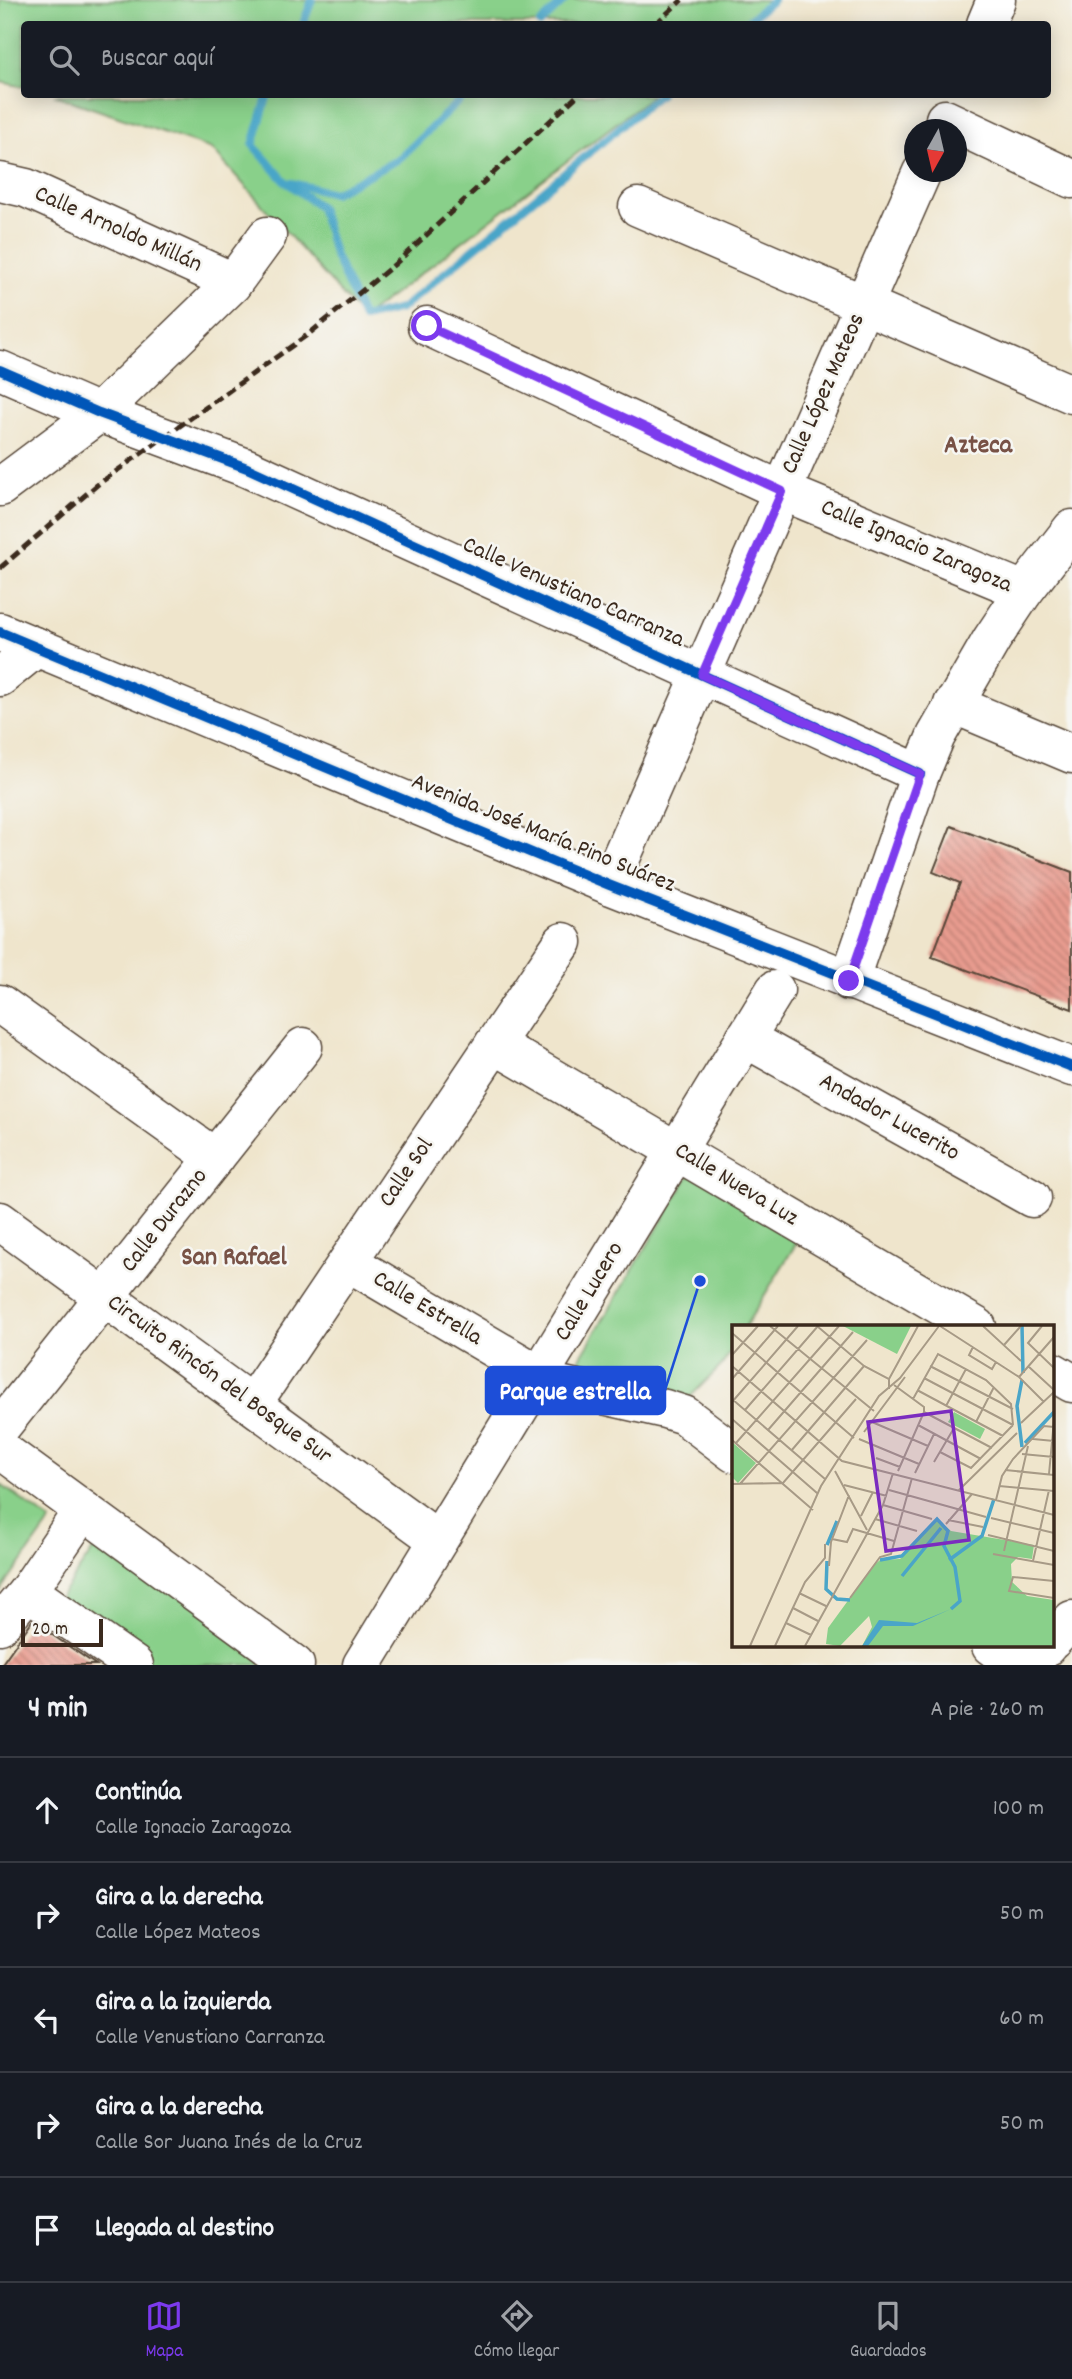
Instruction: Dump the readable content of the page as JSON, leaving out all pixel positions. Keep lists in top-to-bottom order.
{
  "streets": {
    "street": [
      "Calle Arnoldo Millán",
      "Calle López Mateos",
      "Calle Ignacio Zaragoza",
      "Calle Venustiano Carranza",
      "Avenida José María Pino Suárez",
      "Andador Lucerito",
      "Calle Sol",
      "Calle Nueva Luz",
      "Calle Durazno",
      "Calle Lucero",
      "Calle Estrella",
      "Circuito Rincón del Bosque Sur"
    ]
  },
  "crossings": [
    ["Calle López Mateos", "Calle Ignacio Zaragoza"],
    ["Calle López Mateos", "Calle Venustiano Carranza"],
    ["Calle López Mateos", "Avenida José María Pino Suárez"],
    ["Andador Lucerito", "Calle Lucero"],
    ["Calle Sol", "Calle Nueva Luz"],
    ["Calle Sol", "Calle Estrella"],
    ["Calle Sol", "Circuito Rincón del Bosque Sur"],
    ["Calle Nueva Luz", "Calle Lucero"],
    ["Calle Durazno", "Circuito Rincón del Bosque Sur"],
    ["Calle Lucero", "Calle Estrella"],
    ["Calle Lucero", "Circuito Rincón del Bosque Sur"]
  ],
  "districts": ["Azteca", "San Rafael"],
  "places": ["Parque estrella"],
  "scale_bar": "20 m",
  "north": "bottom",
  "page": {
    "search": "Buscar aquí",
    "scale": "20 m",
    "heading": ["4 min", "A pie · 260 m"],
    "list": [
      ["Continúa", "Calle Ignacio Zaragoza", "100 m"],
      ["Gira a la derecha", "Calle López Mateos", "50 m"],
      ["Gira a la izquierda", "Calle Venustiano Carranza", "60 m"],
      ["Gira a la derecha", "Calle Sor Juana Inés de la Cruz", "50 m"],
      "Llegada al destino"
    ],
    "nav": ["Mapa", "Cómo llegar", "Guardados"]
  }
}
